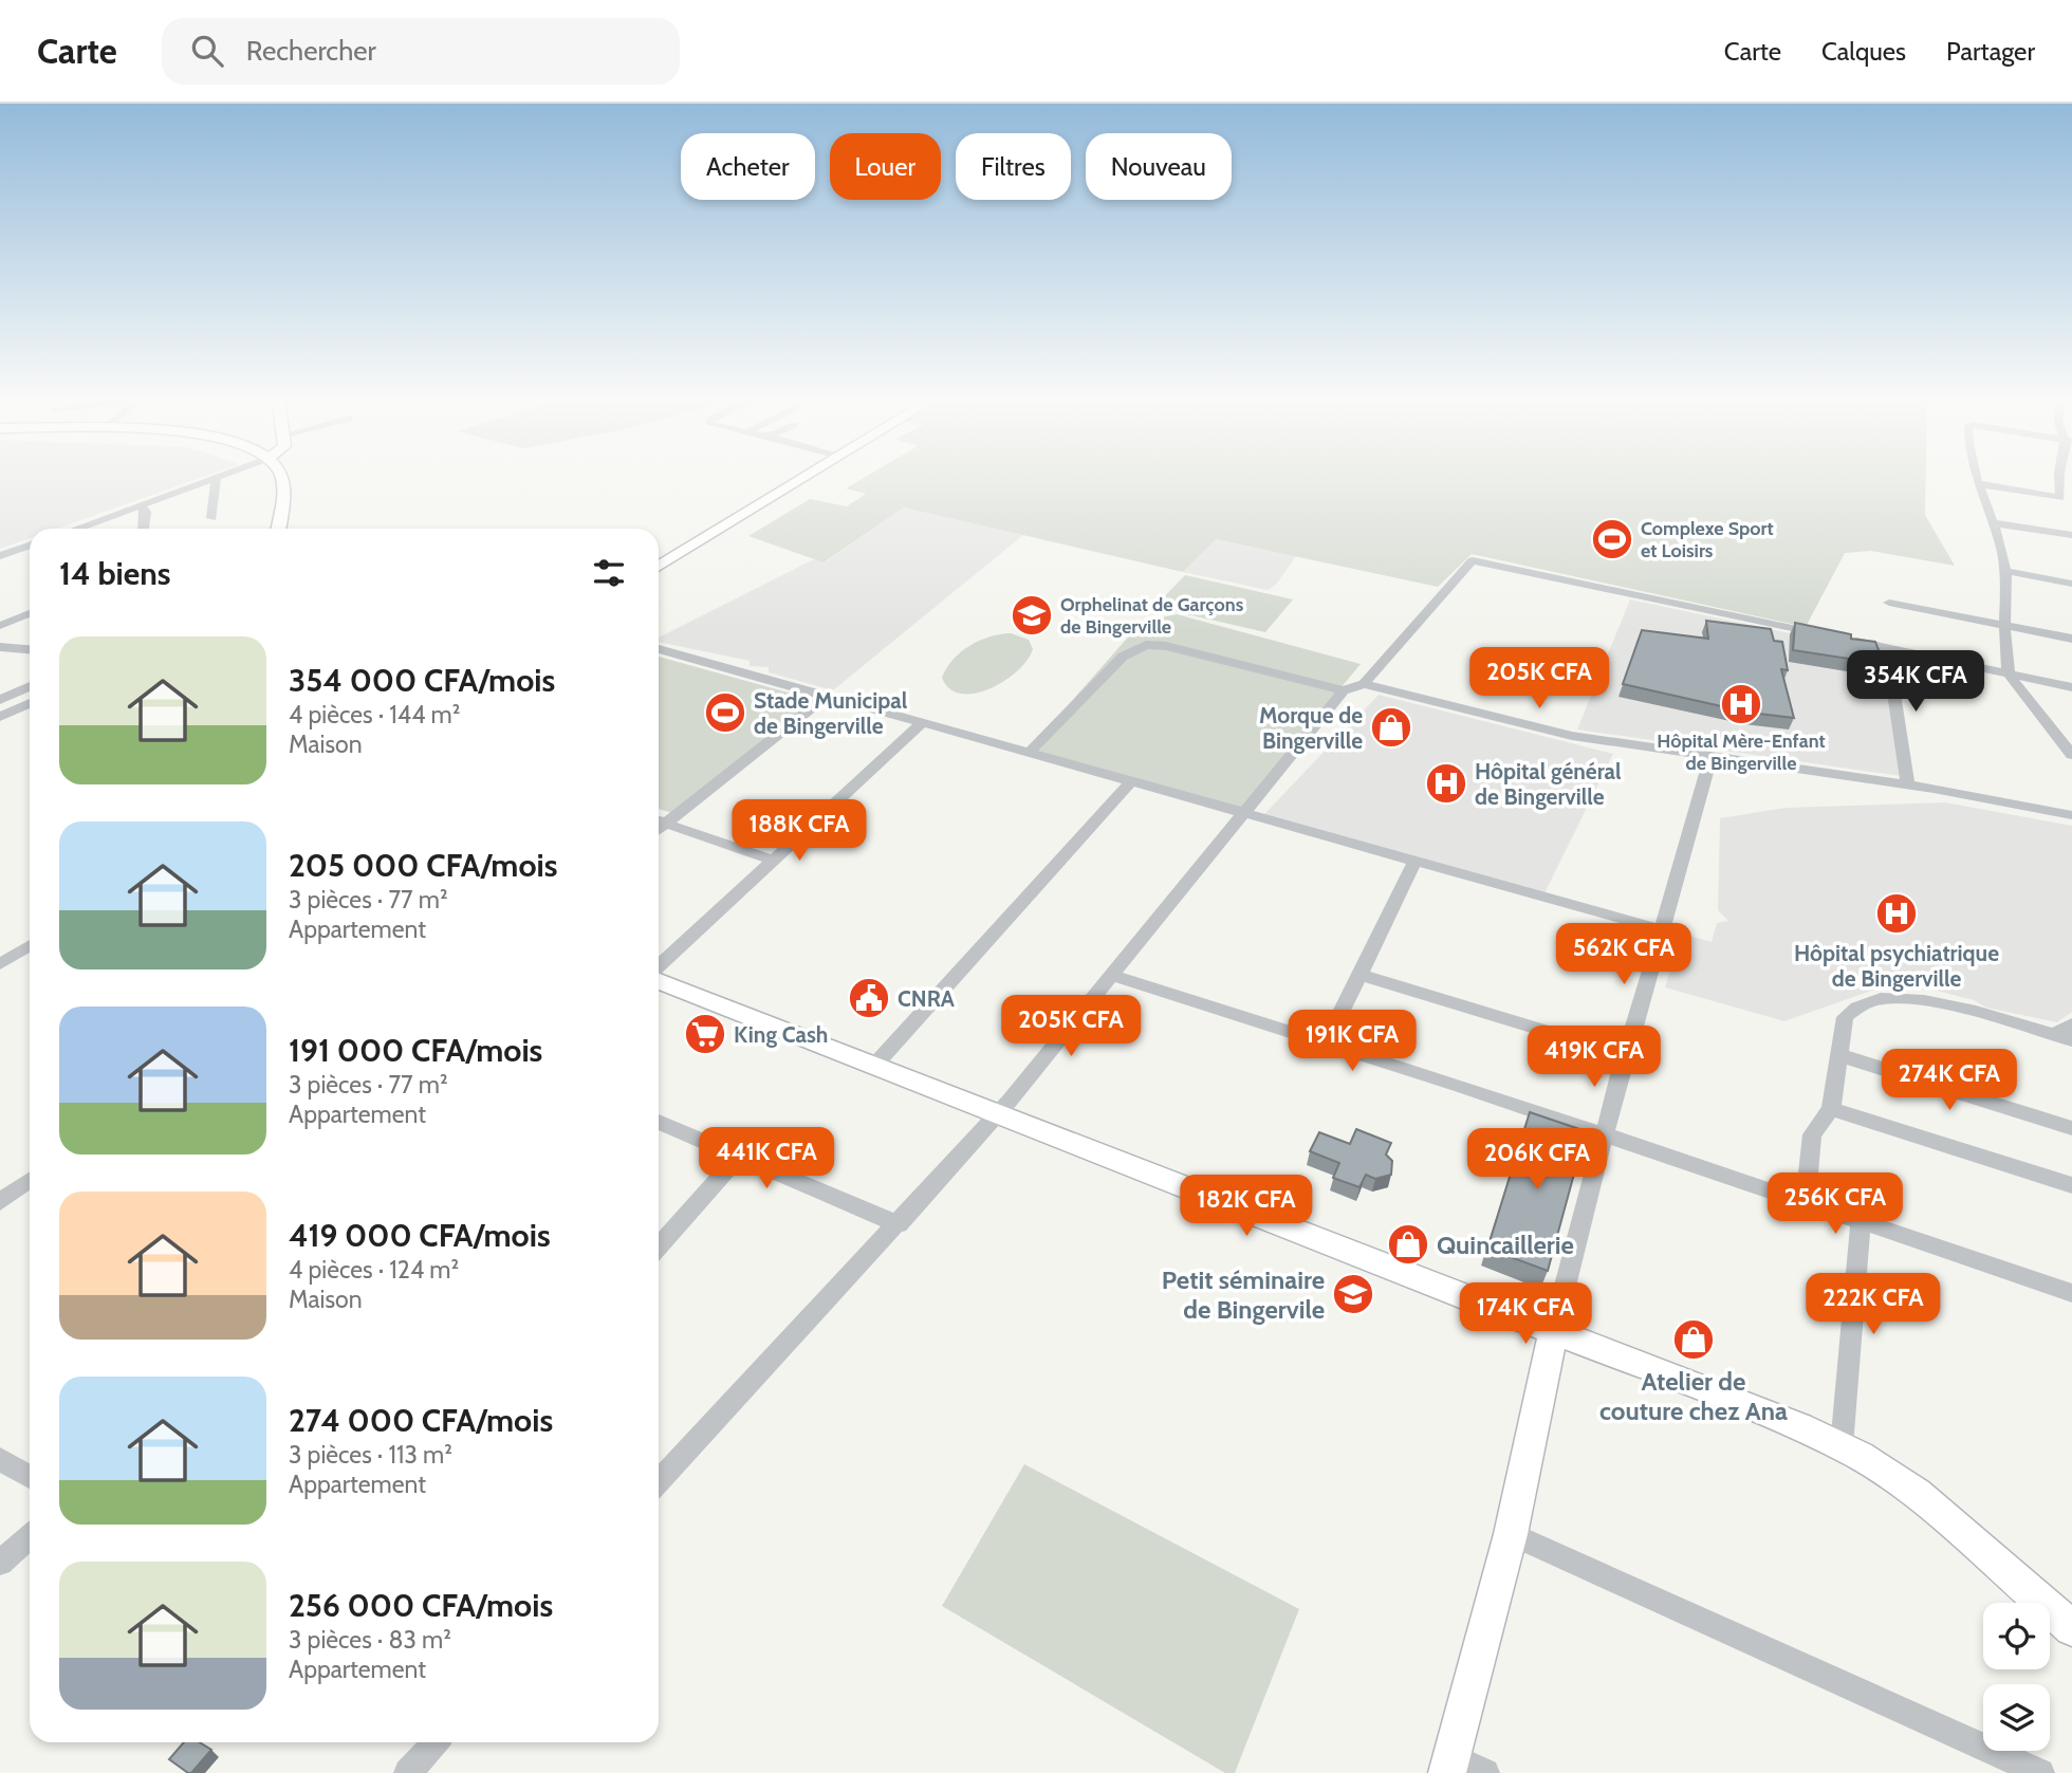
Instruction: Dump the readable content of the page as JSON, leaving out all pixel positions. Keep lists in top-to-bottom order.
{
  "places": {
    "sports": ["Complexe Sport et Loisirs", "Stade Municipal de Bingerville"],
    "school or university": ["Orphelinat de Garçons de Bingerville", "Petit séminaire de Bingervile"],
    "hospital": ["Hôpital Mère-Enfant de Bingerville", "Hôpital général de Bingerville", "Hôpital psychiatrique de Bingerville"],
    "shop": ["Morque de Bingerville", "Quincaillerie", "Atelier de couture chez Ana"],
    "public building": ["CNRA"],
    "supermarket": ["King Cash"]
  },
  "page": {
    "header": "Carte",
    "search": "Rechercher",
    "nav": ["Carte", "Calques", "Partager"],
    "chip": [
      "Acheter",
      "Louer",
      "Filtres",
      "Nouveau"
    ],
    "heading": "14 biens",
    "list": [
      {
        "name": "354 000 CFA/mois",
        "note": "4 pièces · 144 m² · Maison"
      },
      {
        "name": "205 000 CFA/mois",
        "note": "3 pièces · 77 m² · Appartement"
      },
      {
        "name": "191 000 CFA/mois",
        "note": "3 pièces · 77 m² · Appartement"
      },
      {
        "name": "419 000 CFA/mois",
        "note": "4 pièces · 124 m² · Maison"
      },
      {
        "name": "274 000 CFA/mois",
        "note": "3 pièces · 113 m² · Appartement"
      },
      {
        "name": "256 000 CFA/mois",
        "note": "3 pièces · 83 m² · Appartement"
      }
    ],
    "price": [
      "205K CFA",
      "354K CFA",
      "188K CFA",
      "562K CFA",
      "205K CFA",
      "191K CFA",
      "419K CFA",
      "274K CFA",
      "441K CFA",
      "206K CFA",
      "256K CFA",
      "182K CFA",
      "222K CFA",
      "174K CFA"
    ]
  }
}
